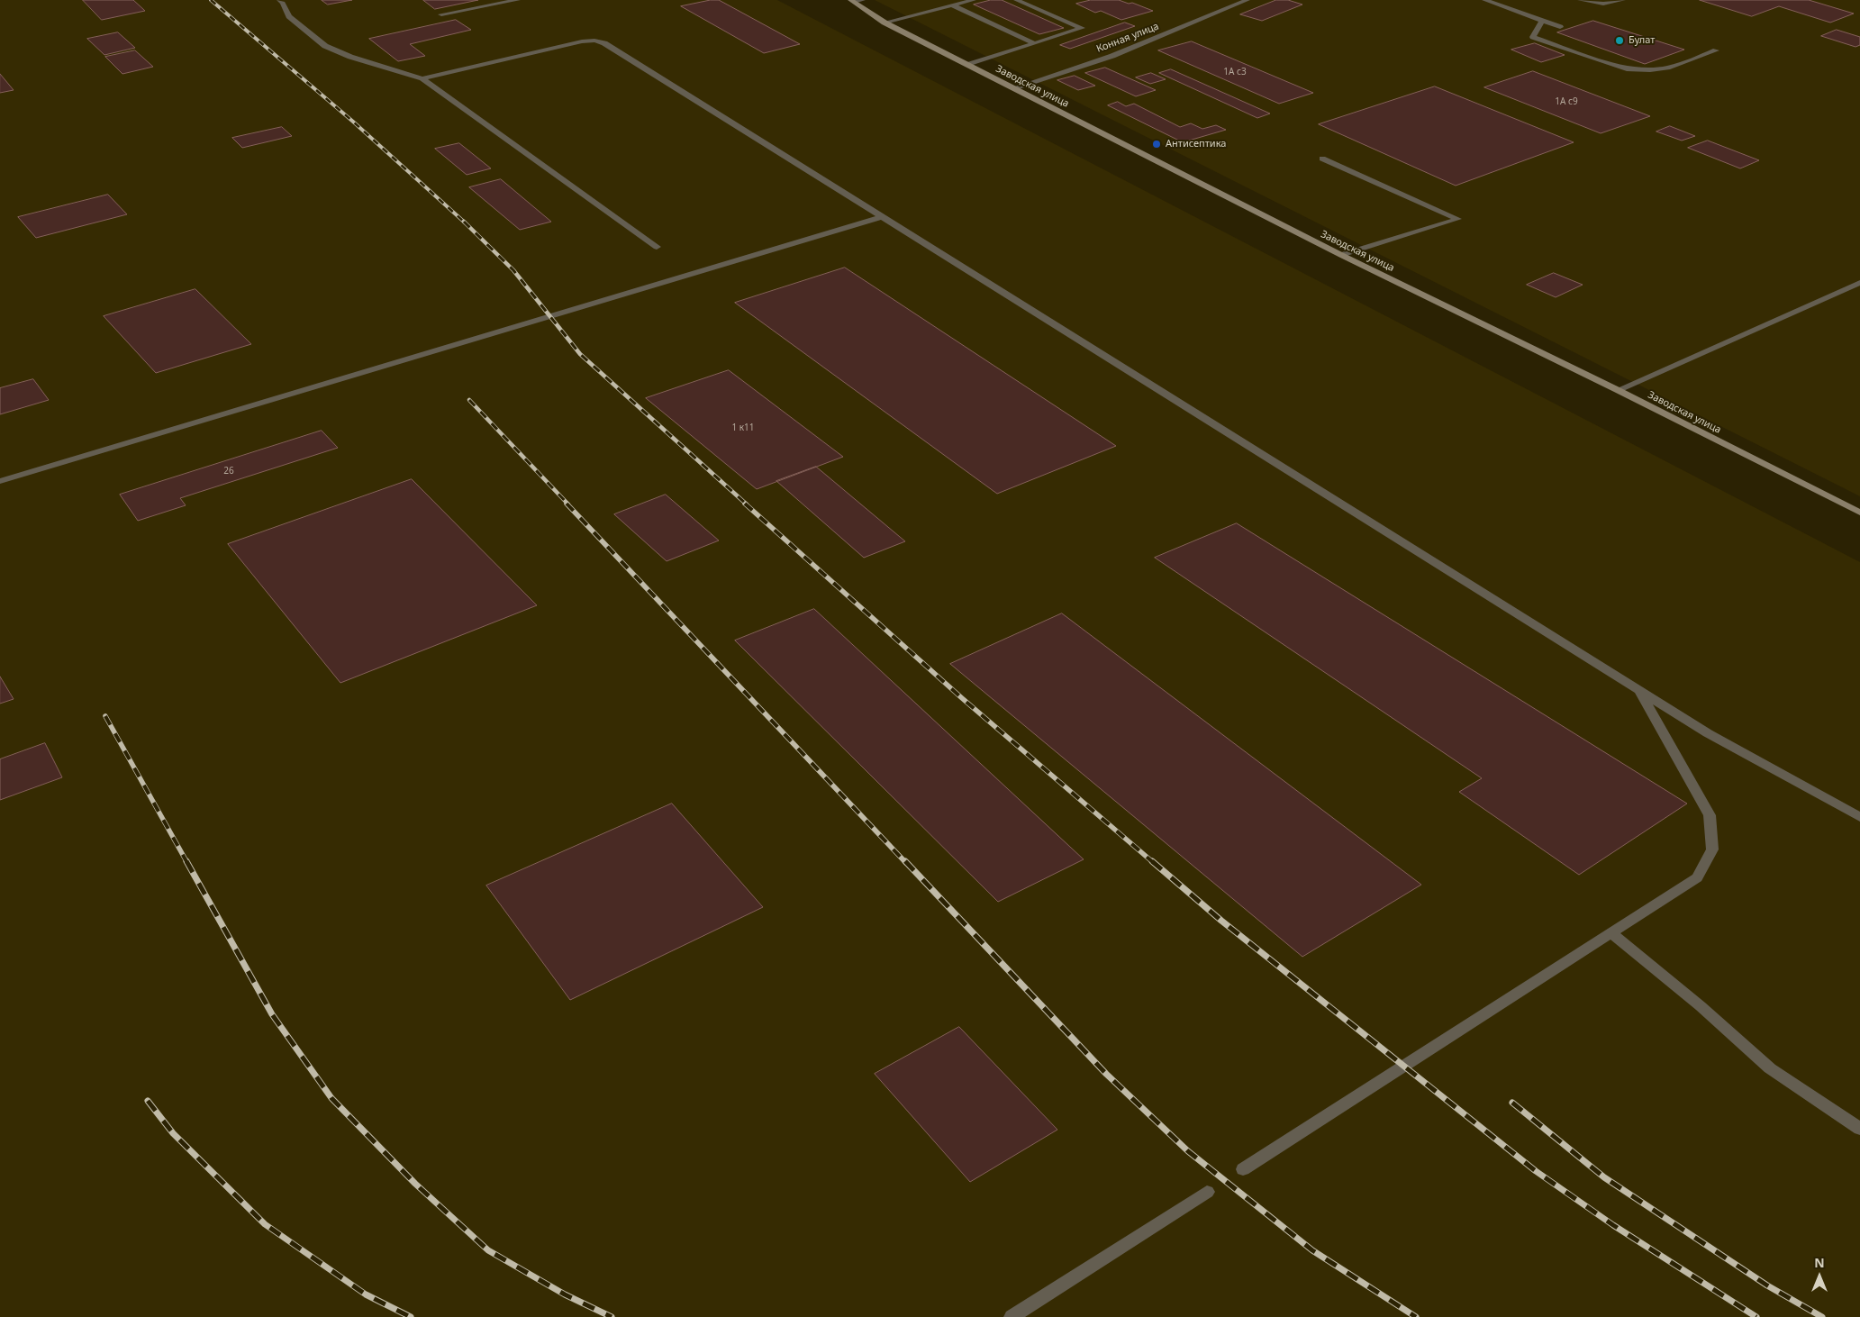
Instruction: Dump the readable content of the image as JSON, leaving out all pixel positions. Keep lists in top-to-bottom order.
{
  "streets": {
    "street": ["Конная улица", "Заводская улица"]
  },
  "crossings": [
    ["Конная улица", "Заводская улица"]
  ],
  "places": ["Булат", "Антисептика"],
  "house_numbers": [
    "1А с3",
    "1А с9",
    "1 к11",
    "26"
  ],
  "north": "top"
}
